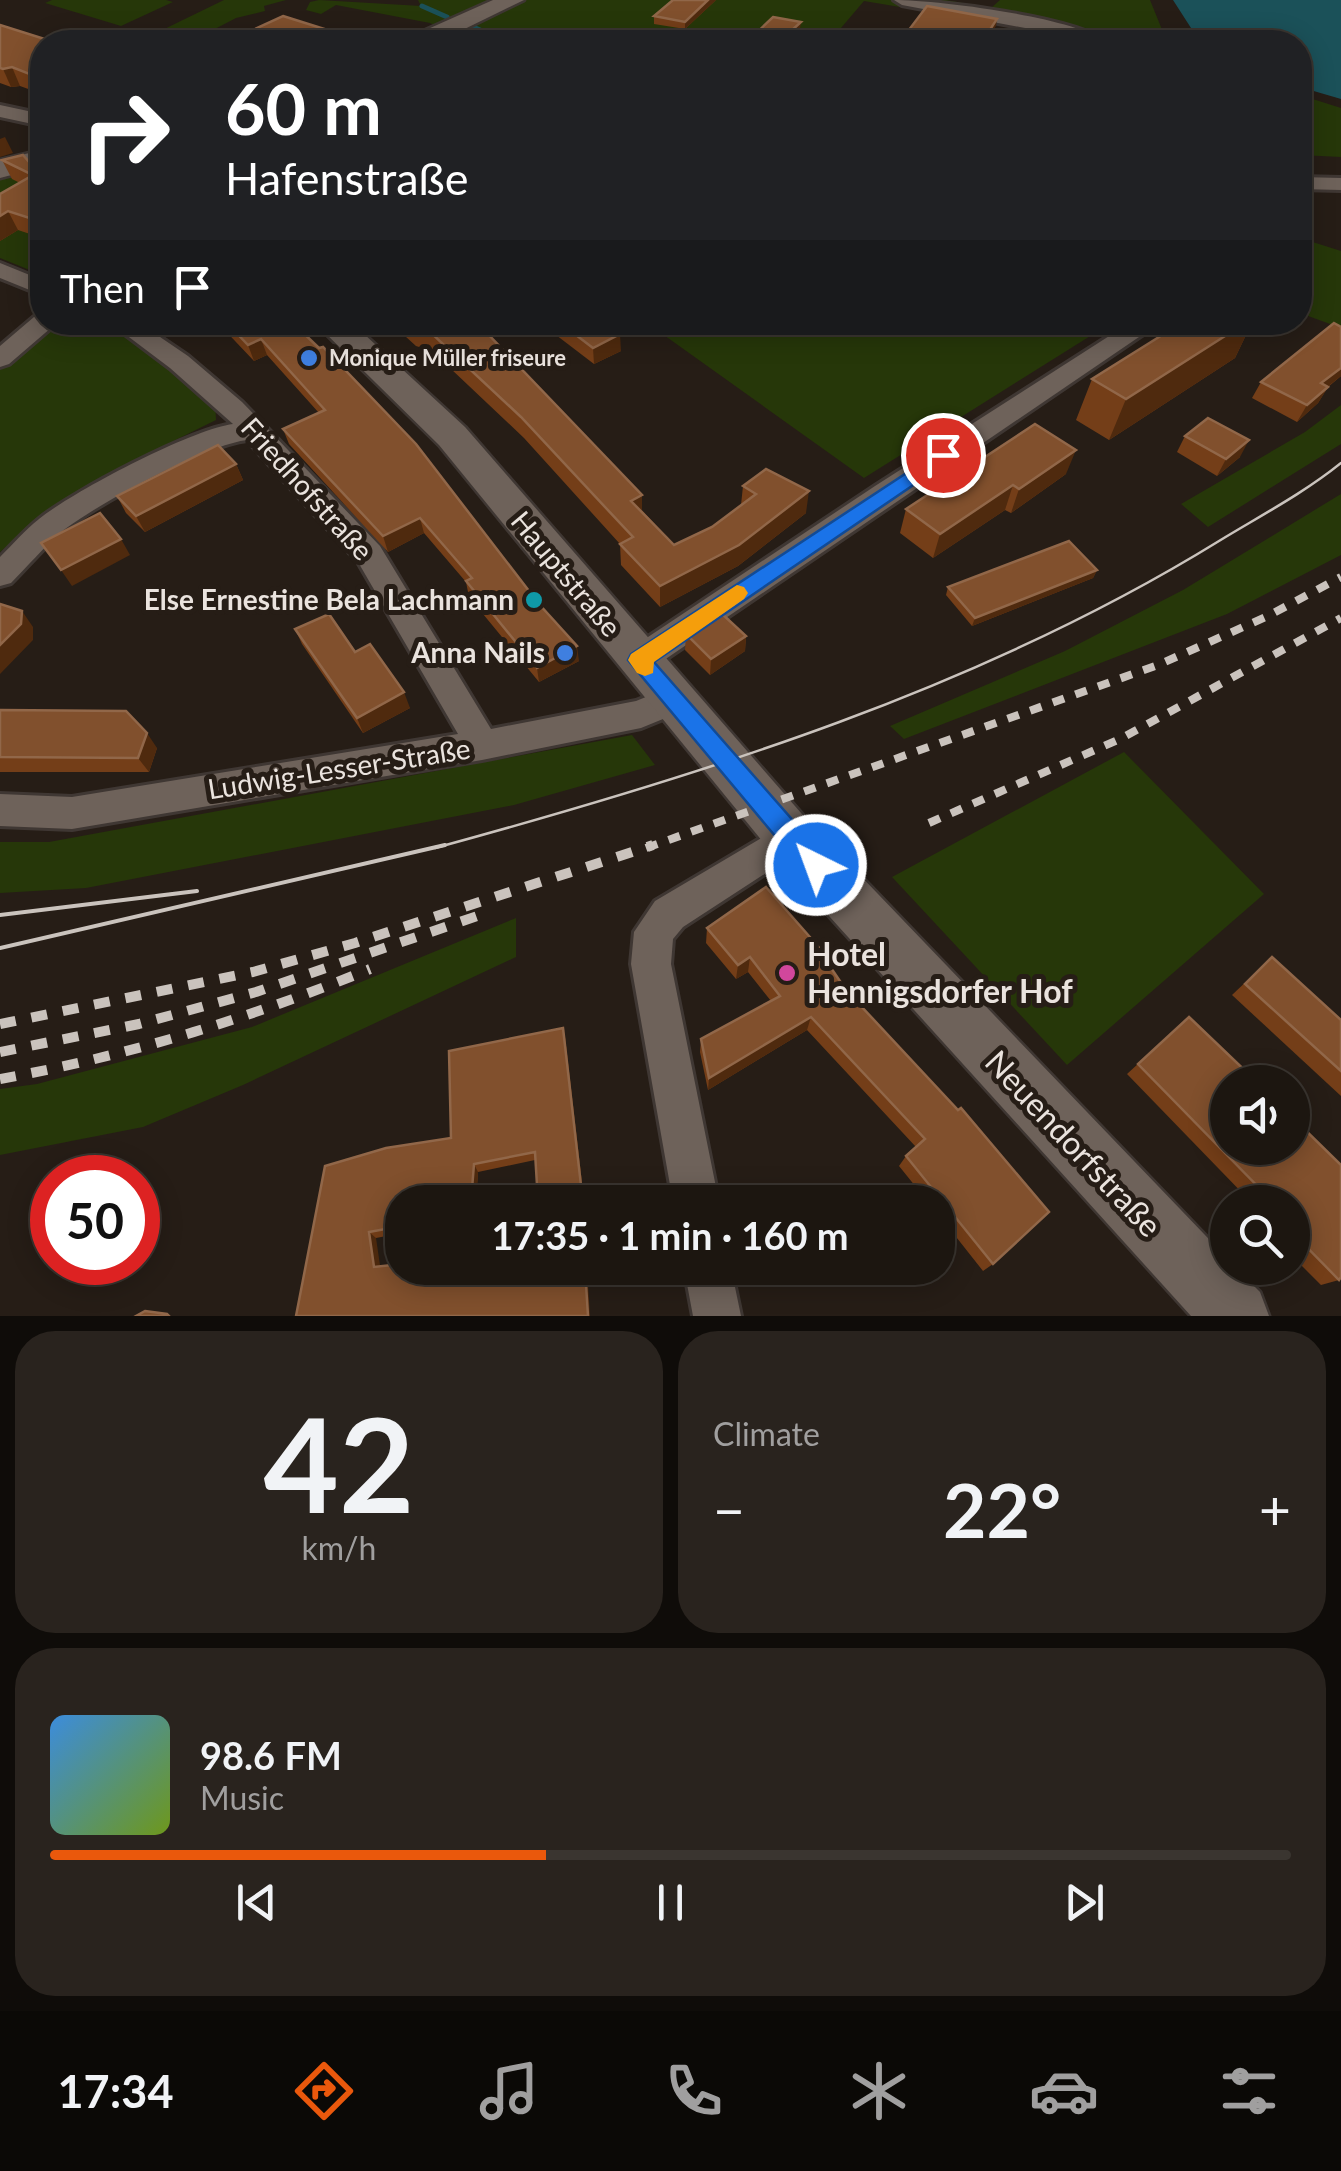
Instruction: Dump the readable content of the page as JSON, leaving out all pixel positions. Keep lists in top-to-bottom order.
{
  "streets": {
    "main road": ["Hauptstraße", "Neuendorfstraße"],
    "street": ["Friedhofstraße", "Ludwig-Lesser-Straße"]
  },
  "crossings": [
    ["Friedhofstraße", "Ludwig-Lesser-Straße"],
    ["Hauptstraße", "Ludwig-Lesser-Straße"],
    ["Hauptstraße", "Neuendorfstraße"]
  ],
  "places": [
    "Monique Müller friseure",
    "Else Ernestine Bela Lachmann",
    "Anna Nails",
    "Hotel Hennigsdorfer Hof"
  ],
  "page": {
    "turn": ["60 m", "Hafenstraße"],
    "then": "Then",
    "limit": "50",
    "trip": "17:35 · 1 min · 160 m",
    "tile": [
      ["42", "km/h"],
      "Climate"
    ],
    "heat": ["−", "22°", "+"],
    "song": ["98.6 FM", "Music"],
    "tabs": "17:34"
  }
}
